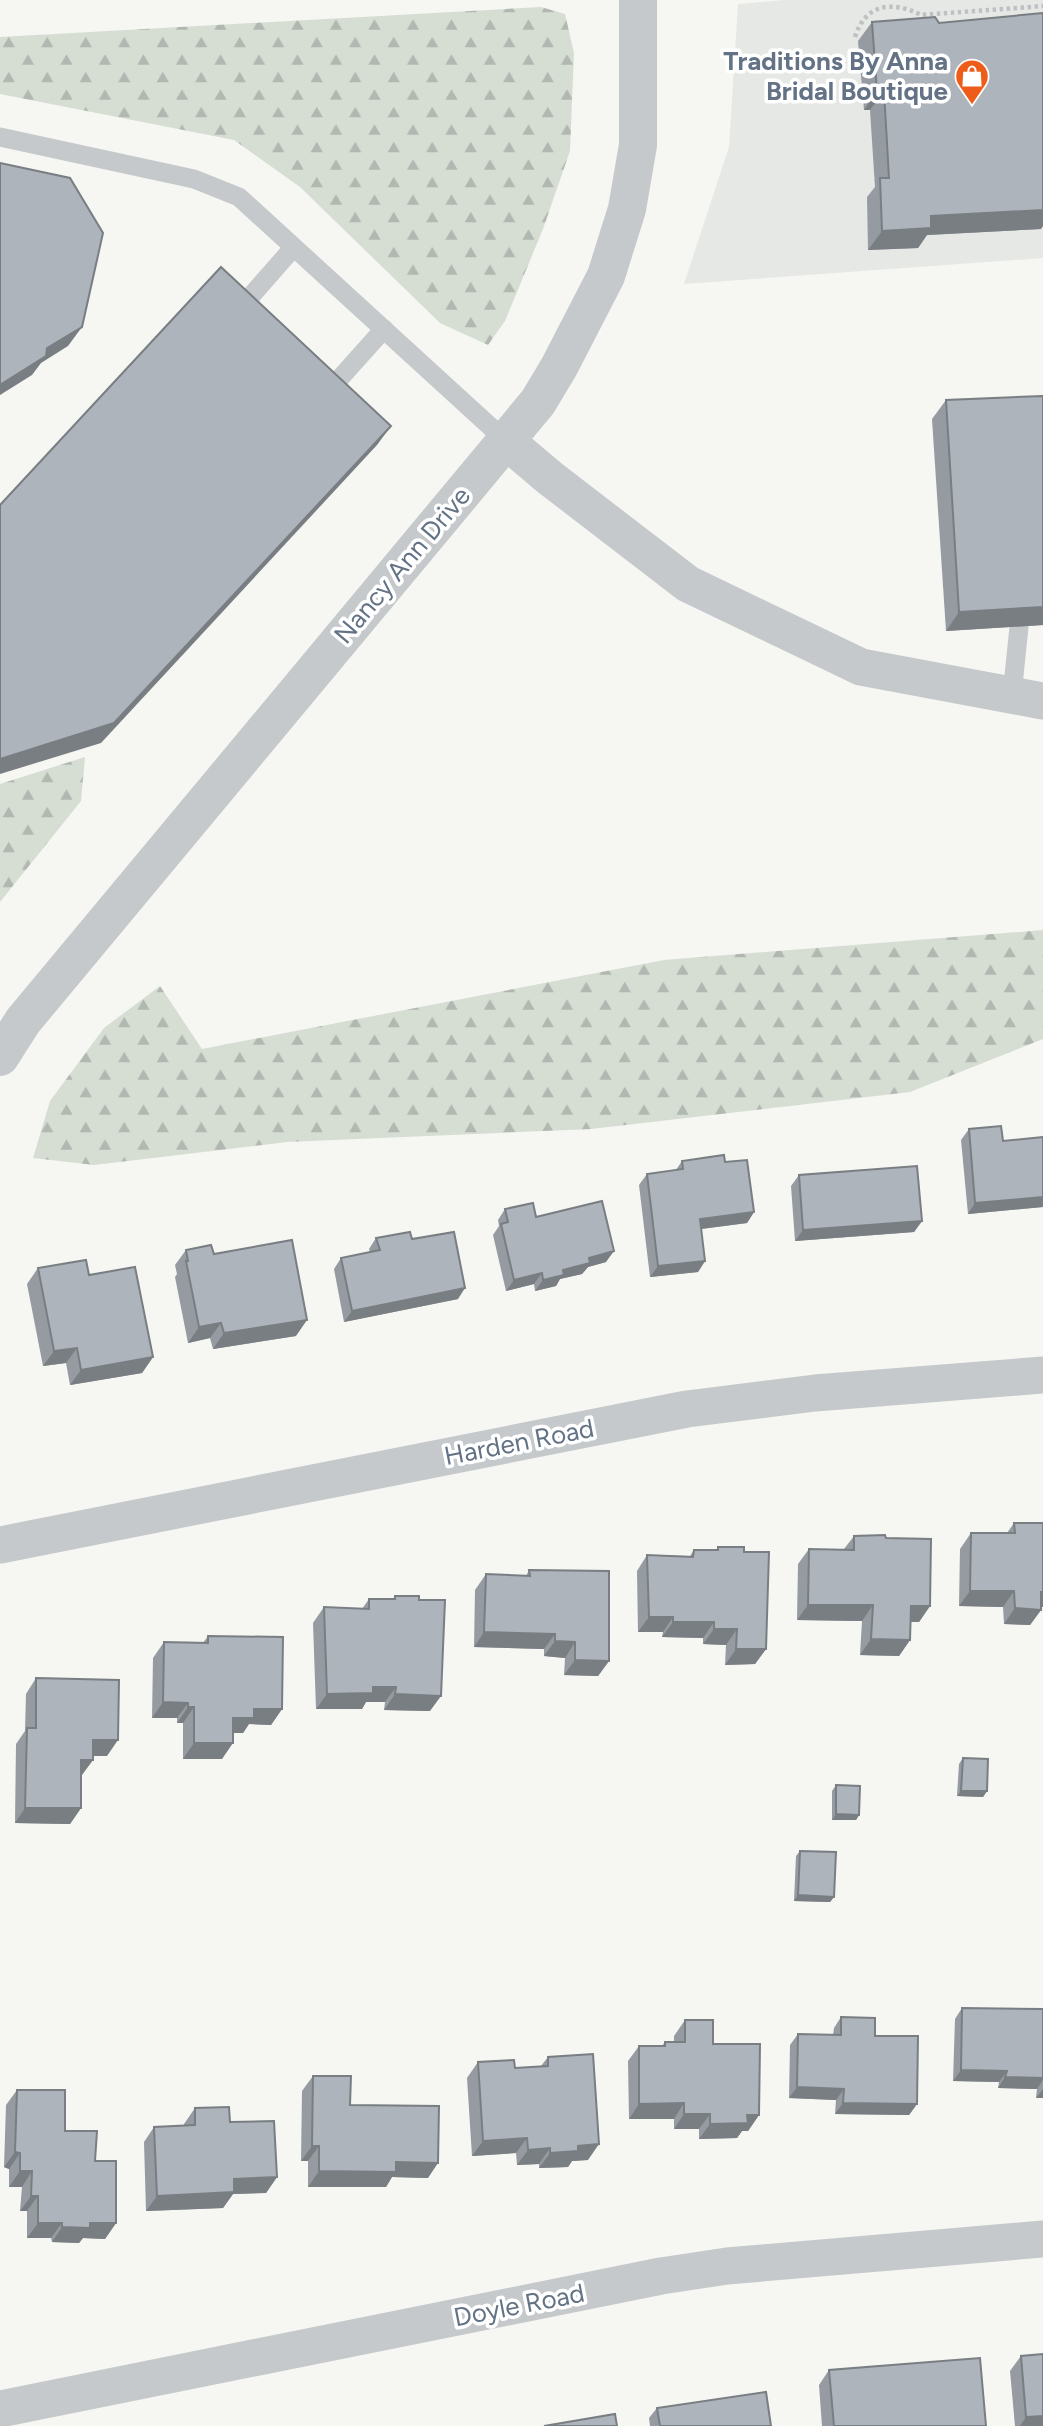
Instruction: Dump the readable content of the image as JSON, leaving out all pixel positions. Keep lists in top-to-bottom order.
{
  "streets": {
    "street": ["Nancy Ann Drive", "Harden Road", "Doyle Road"]
  },
  "places": {
    "shop": ["Traditions By Anna Bridal Boutique"]
  }
}
